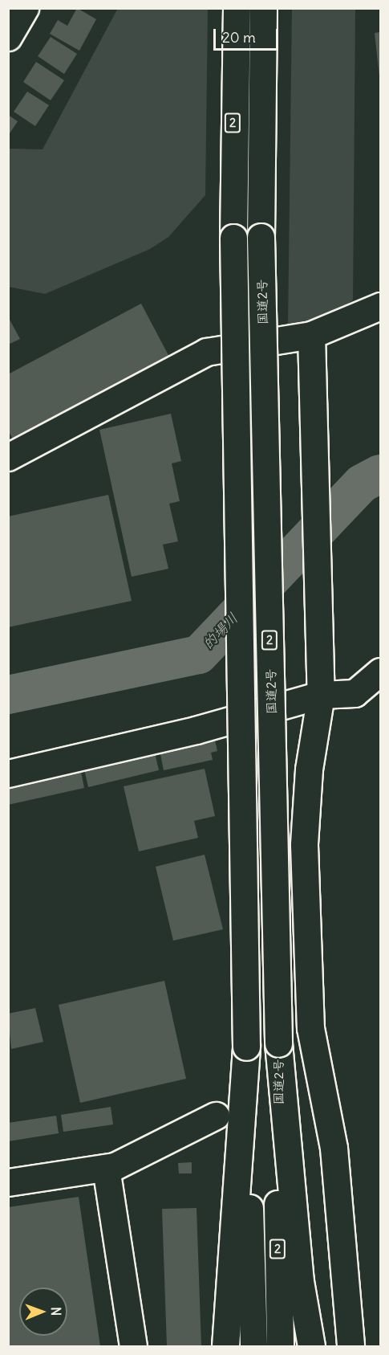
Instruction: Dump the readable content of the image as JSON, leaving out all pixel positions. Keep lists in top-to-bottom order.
{
  "streets": {
    "main road": ["2", "国道2号"]
  },
  "crossings": [
    ["2", "国道2号"]
  ],
  "water": ["的場川"],
  "scale_bar": "20 m",
  "north": "right"
}
